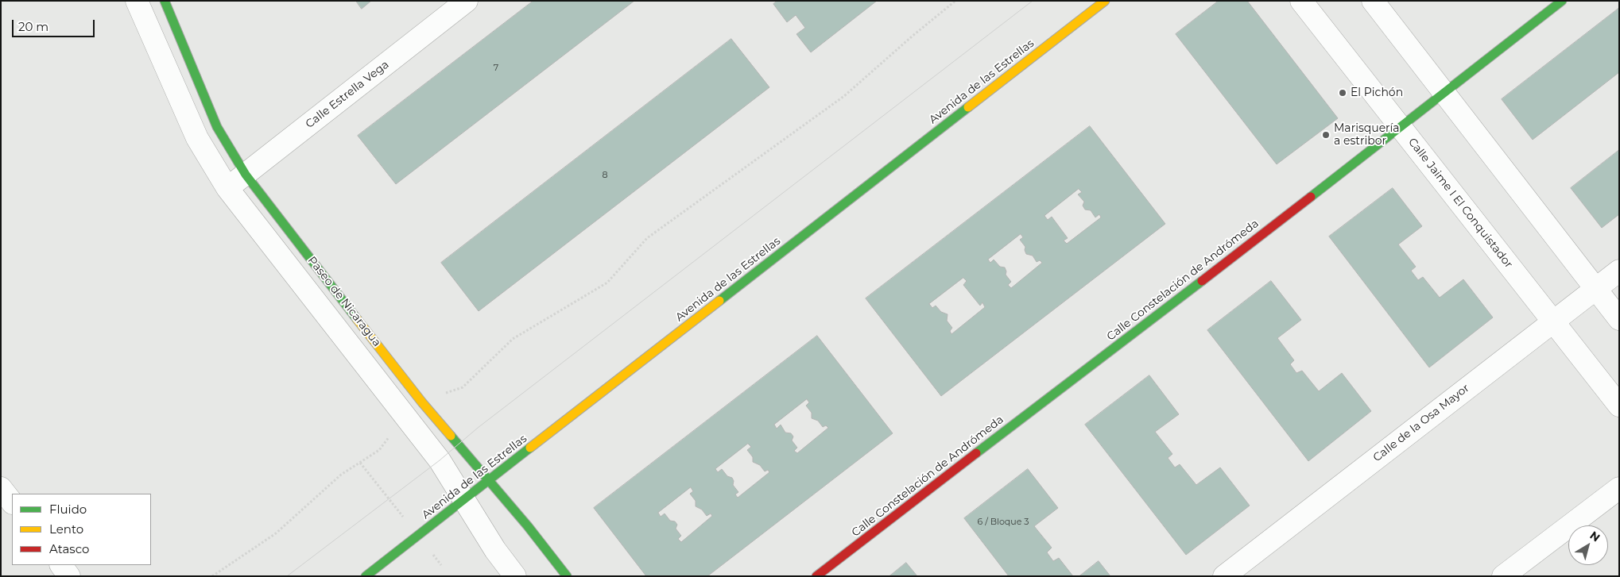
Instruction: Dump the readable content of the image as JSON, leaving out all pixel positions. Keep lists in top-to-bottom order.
{
  "streets": {
    "street": [
      "Avenida de las Estrellas",
      "Calle Estrella Vega",
      "Calle Jaime I El Conquistador",
      "Calle Constelación de Andrómeda",
      "Paseo de Nicaragua",
      "Calle de la Osa Mayor"
    ]
  },
  "crossings": [
    ["Avenida de las Estrellas", "Paseo de Nicaragua"],
    ["Calle Estrella Vega", "Paseo de Nicaragua"],
    ["Calle Jaime I El Conquistador", "Calle Constelación de Andrómeda"],
    ["Calle Jaime I El Conquistador", "Calle de la Osa Mayor"]
  ],
  "places": ["El Pichón", "Marisquería a estribor"],
  "house_numbers": ["7", "8", "6 / Bloque 3"],
  "legend": ["Fluido", "Lento", "Atasco"],
  "scale_bar": "20 m",
  "north": "top right"
}
